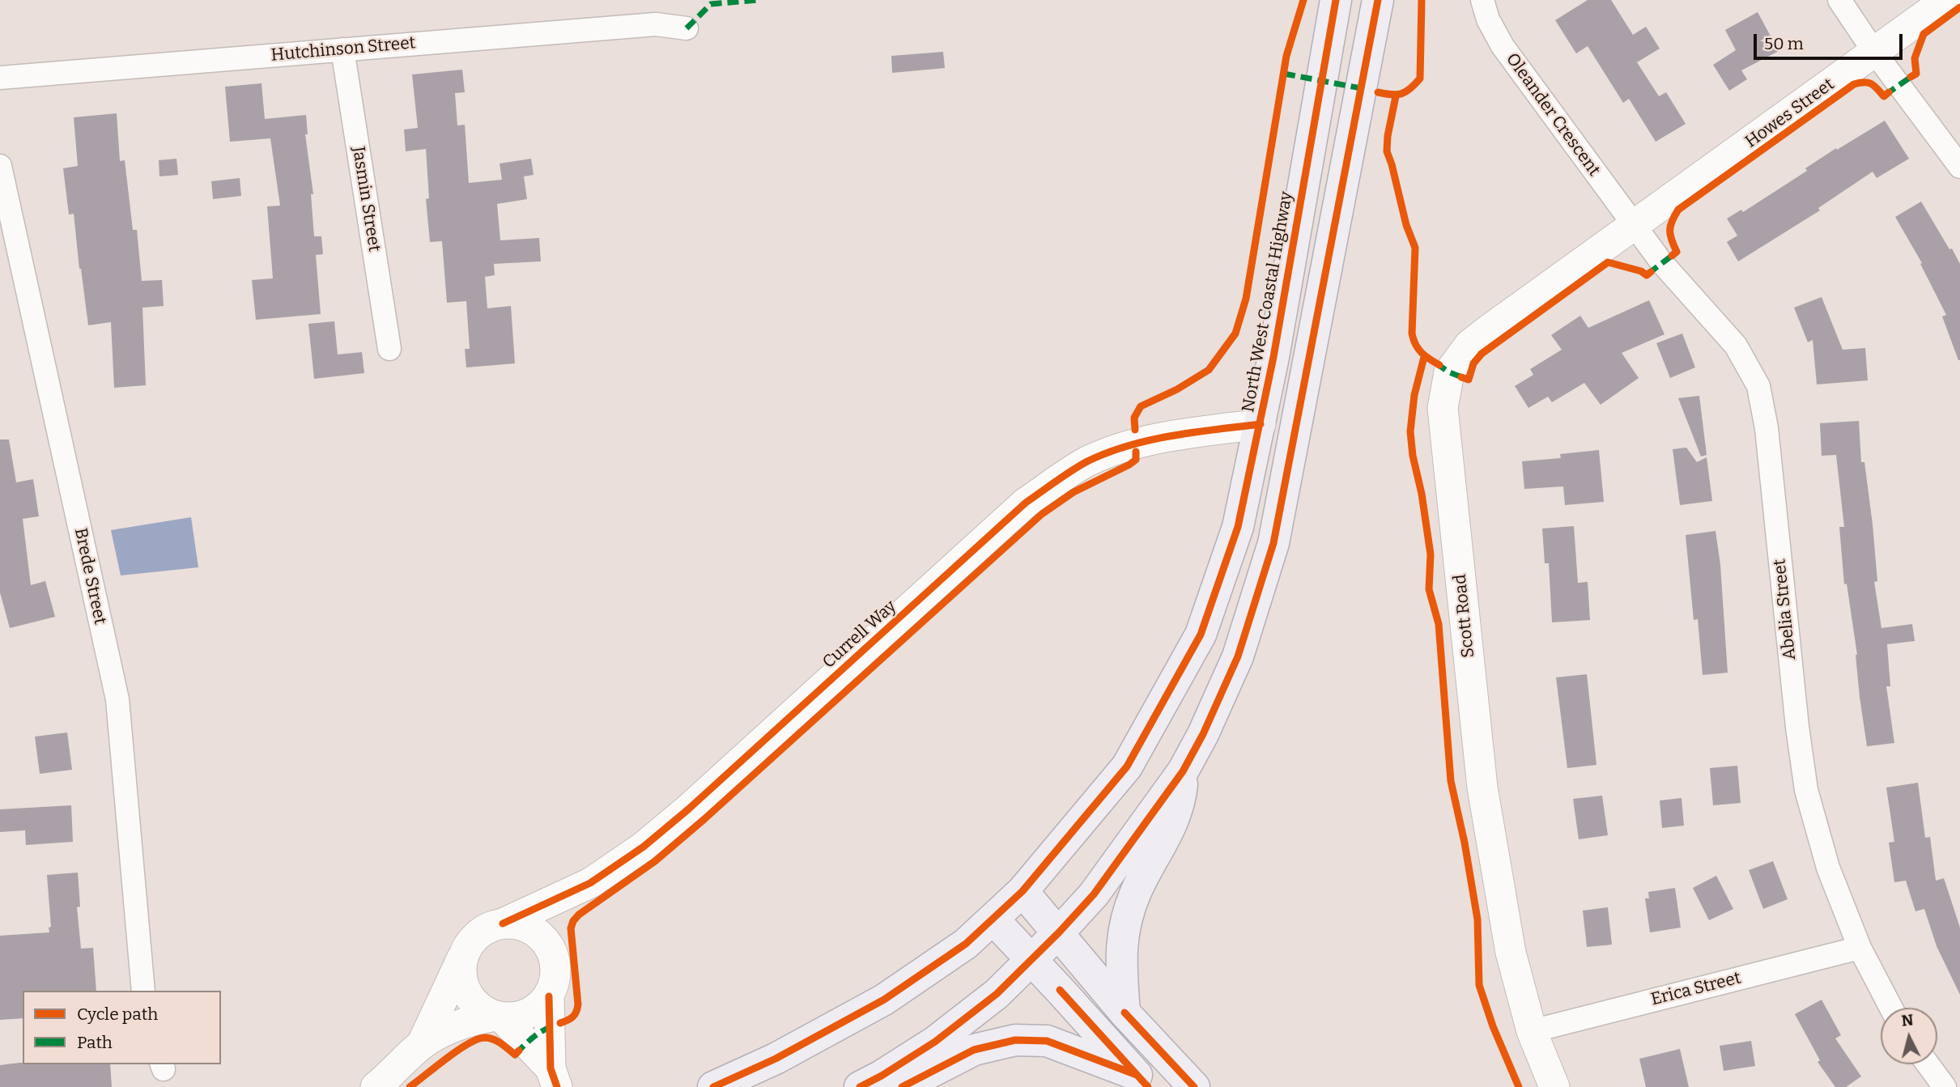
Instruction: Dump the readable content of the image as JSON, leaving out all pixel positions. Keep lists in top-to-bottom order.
{
  "streets": {
    "highway": ["North West Coastal Highway"],
    "street": [
      "Hutchinson Street",
      "Howes Street",
      "Oleander Crescent",
      "Jasmin Street",
      "Brede Street",
      "Abelia Street",
      "Scott Road",
      "Currell Way",
      "Erica Street"
    ]
  },
  "crossings": [
    ["Hutchinson Street", "Jasmin Street"],
    ["Howes Street", "Oleander Crescent"],
    ["Howes Street", "Abelia Street"],
    ["Howes Street", "Scott Road"],
    ["Oleander Crescent", "Abelia Street"],
    ["Oleander Crescent", "Scott Road"],
    ["North West Coastal Highway", "Currell Way"],
    ["Abelia Street", "Scott Road"],
    ["Abelia Street", "Erica Street"],
    ["Scott Road", "Erica Street"]
  ],
  "legend": ["Cycle path", "Path"],
  "scale_bar": "50 m",
  "north": "top"
}
